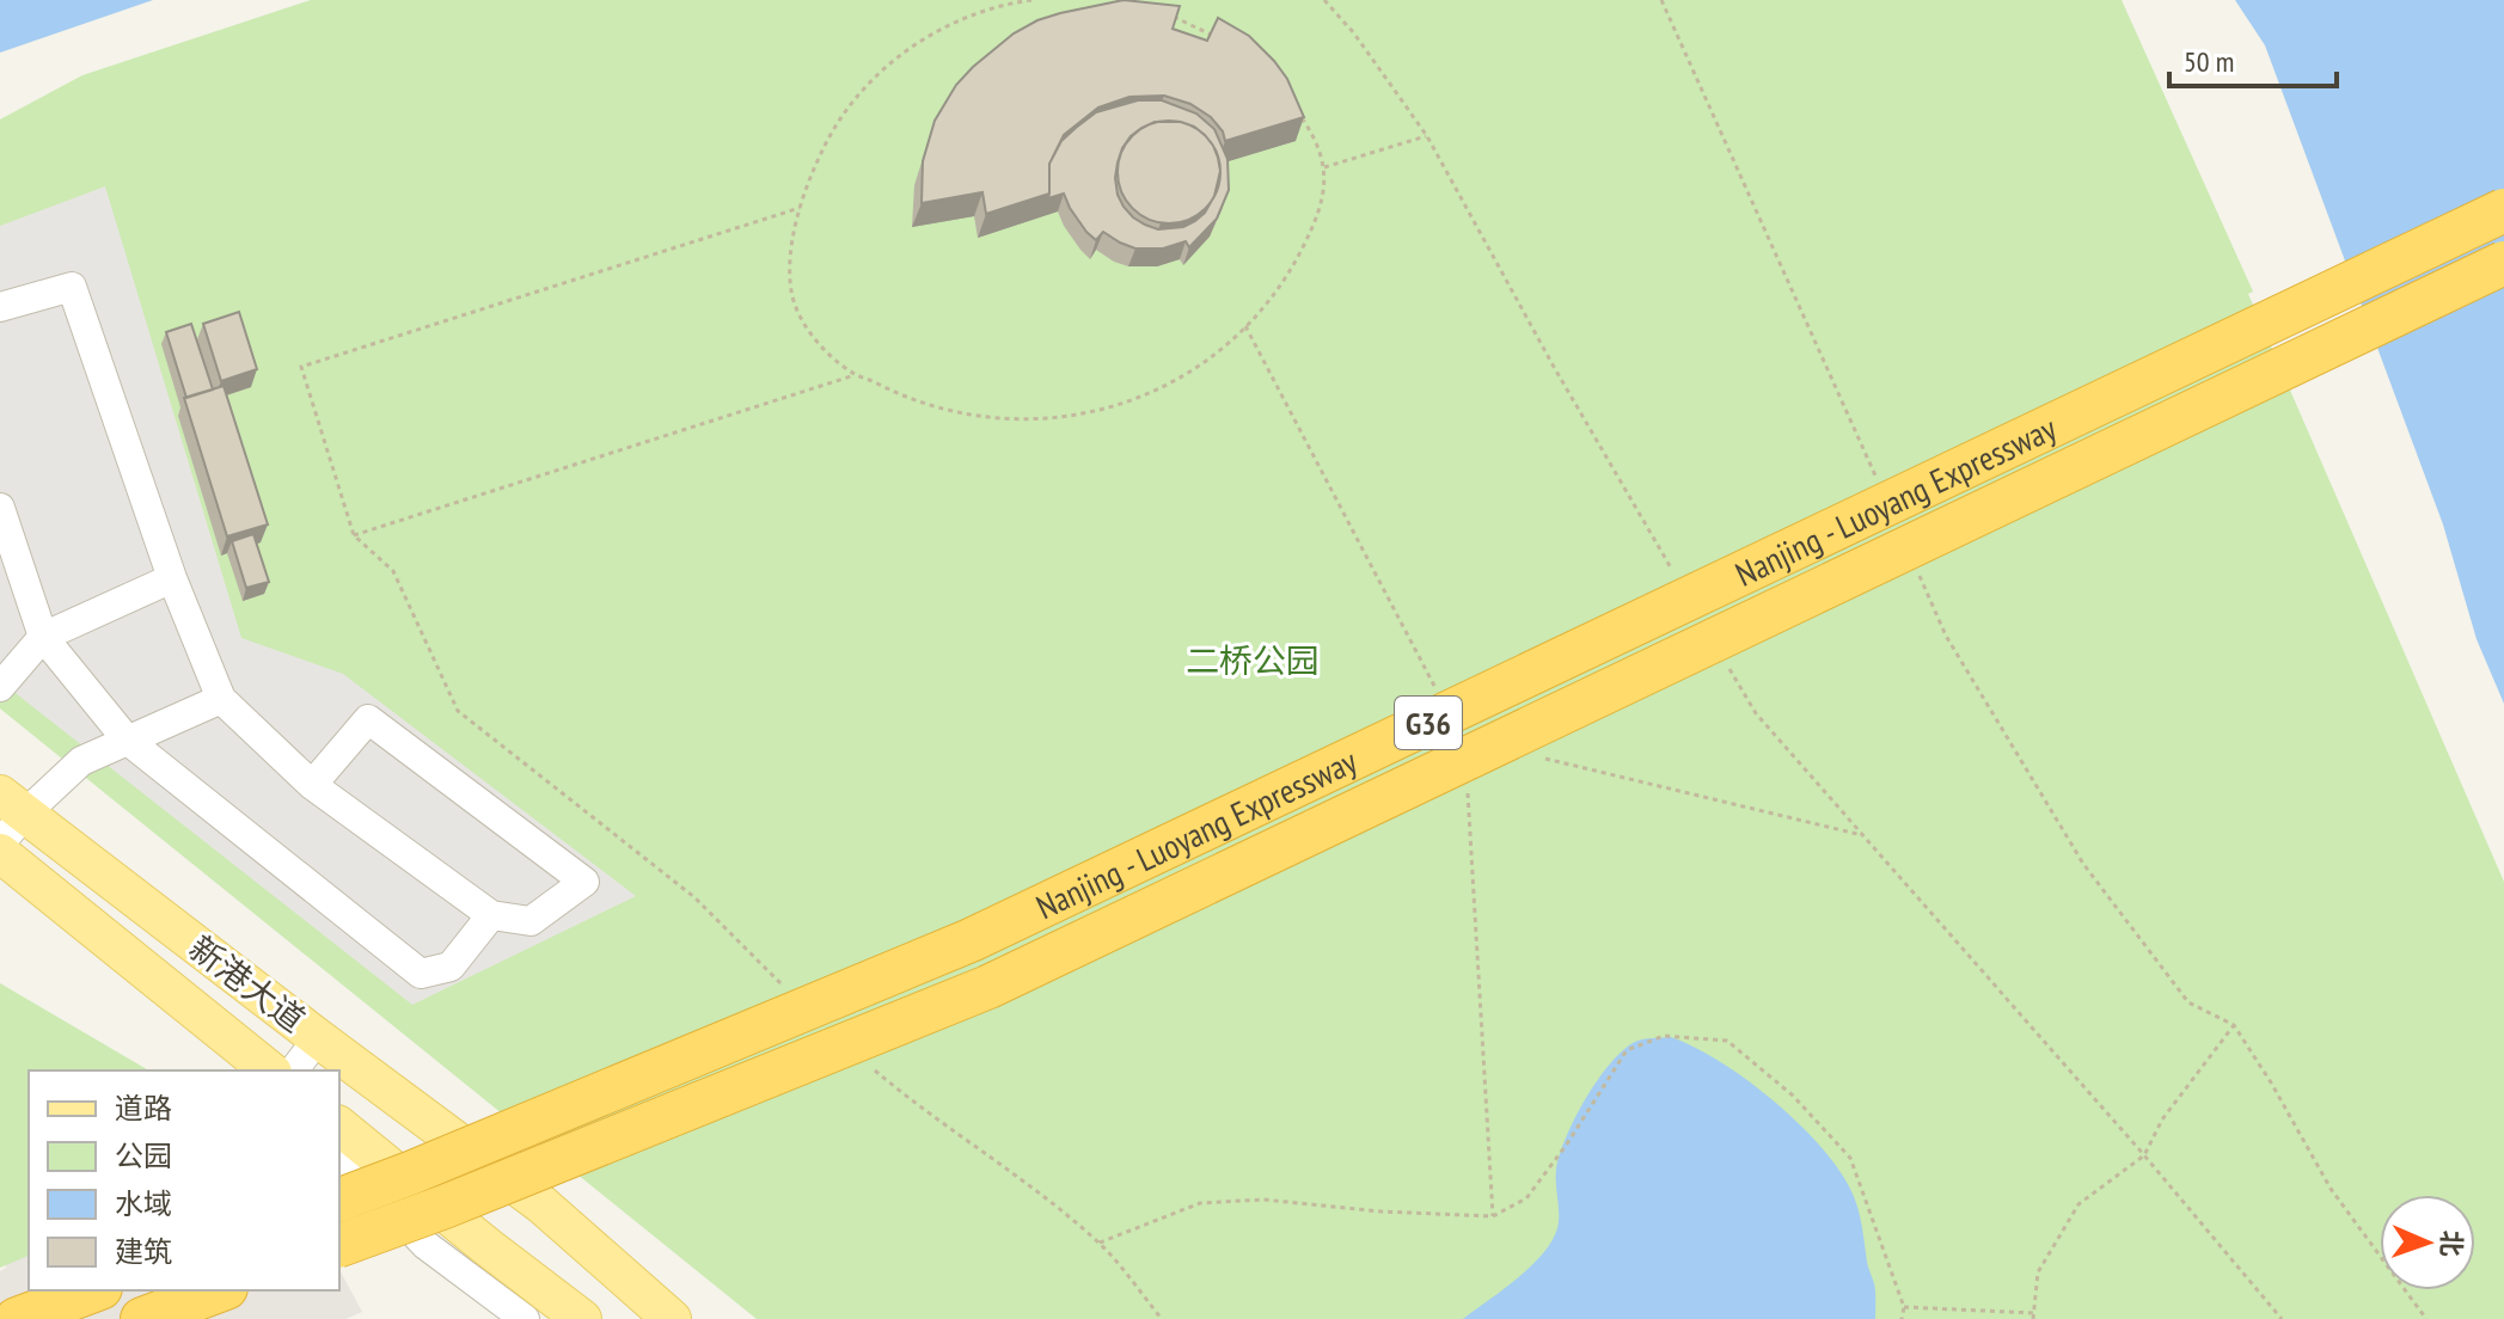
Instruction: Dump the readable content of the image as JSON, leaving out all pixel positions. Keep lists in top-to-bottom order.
{
  "streets": {
    "highway": ["Nanjing - Luoyang Expressway", "G36"],
    "main road": ["新港大道"]
  },
  "parks": ["二桥公园"],
  "legend": [
    "道路",
    "公园",
    "水域",
    "建筑"
  ],
  "scale_bar": "50 m",
  "north": "right"
}
